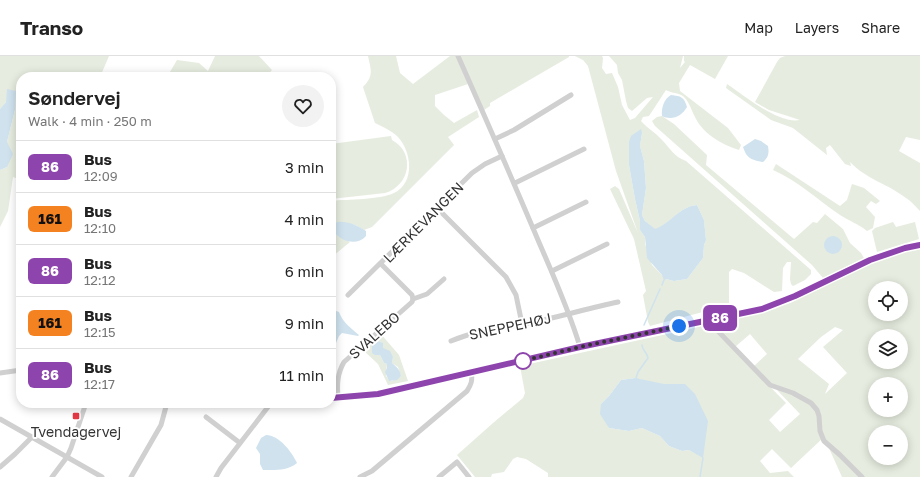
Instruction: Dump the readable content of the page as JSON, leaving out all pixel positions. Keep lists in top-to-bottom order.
{
  "streets": {
    "street": ["LÆRKEVANGEN", "SNEPPEHØJ", "SVALEBO"]
  },
  "places": {
    "transit": ["Tvendagervej"]
  },
  "lines": ["bus line 86"],
  "page": {
    "header": "Transo",
    "nav": ["Map", "Layers", "Share"],
    "on_map": "86",
    "heading": ["Søndervej", "Walk · 4 min · 250 m"],
    "list": [
      {
        "mark": "86",
        "name": "Bus",
        "note": "12:09",
        "value": "3 min"
      },
      {
        "mark": "161",
        "name": "Bus",
        "note": "12:10",
        "value": "4 min"
      },
      {
        "mark": "86",
        "name": "Bus",
        "note": "12:12",
        "value": "6 min"
      },
      {
        "mark": "161",
        "name": "Bus",
        "note": "12:15",
        "value": "9 min"
      },
      {
        "mark": "86",
        "name": "Bus",
        "note": "12:17",
        "value": "11 min"
      }
    ],
    "map_buttons": ["+", "−"]
  }
}
